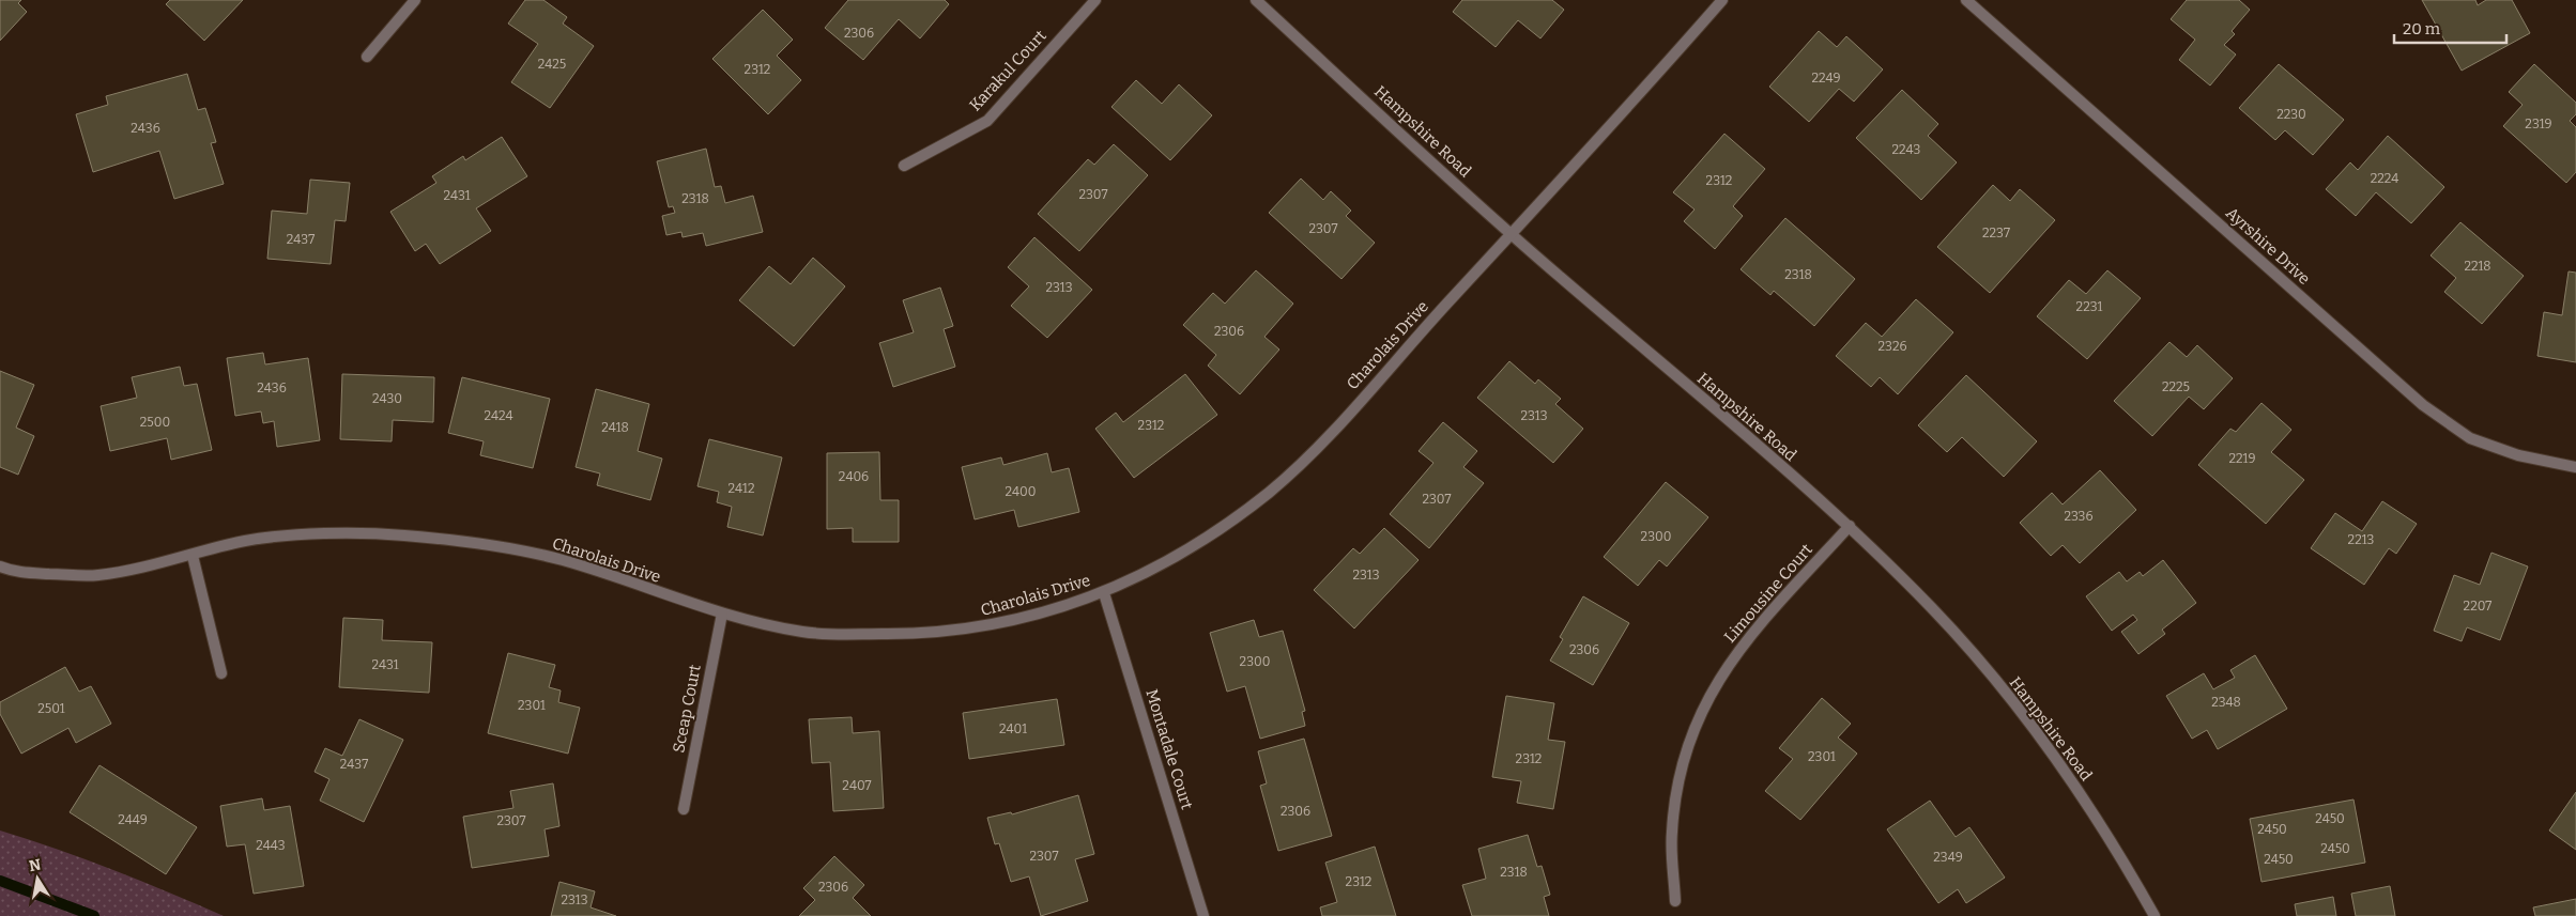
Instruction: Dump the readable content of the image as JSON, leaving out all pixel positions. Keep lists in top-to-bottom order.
{
  "streets": {
    "street": [
      "Karakul Court",
      "Hampshire Road",
      "Ayrshire Drive",
      "Charolais Drive",
      "Limousine Court",
      "Sceap Court",
      "Montadale Court"
    ]
  },
  "crossings": [
    ["Hampshire Road", "Charolais Drive"],
    ["Hampshire Road", "Limousine Court"],
    ["Charolais Drive", "Sceap Court"],
    ["Charolais Drive", "Montadale Court"]
  ],
  "house_numbers": [
    "2306",
    "2425",
    "2312",
    "2249",
    "2230",
    "2319",
    "2436",
    "2243",
    "2224",
    "2312",
    "2307",
    "2431",
    "2318",
    "2307",
    "2237",
    "2437",
    "2218",
    "2318",
    "2313",
    "2231",
    "2306",
    "2326",
    "2225",
    "2436",
    "2430",
    "2424",
    "2313",
    "2500",
    "2312",
    "2418",
    "2219",
    "2406",
    "2412",
    "2400",
    "2307",
    "2336",
    "2300",
    "2213",
    "2313",
    "2207",
    "2306",
    "2300",
    "2431",
    "2348",
    "2301",
    "2501",
    "2401",
    "2301",
    "2312",
    "2437",
    "2407",
    "2306",
    "2450",
    "2449",
    "2307",
    "2450",
    "2443",
    "2450",
    "2307",
    "2349",
    "2450",
    "2318",
    "2312",
    "2306",
    "2313"
  ],
  "scale_bar": "20 m",
  "north": "top"
}
